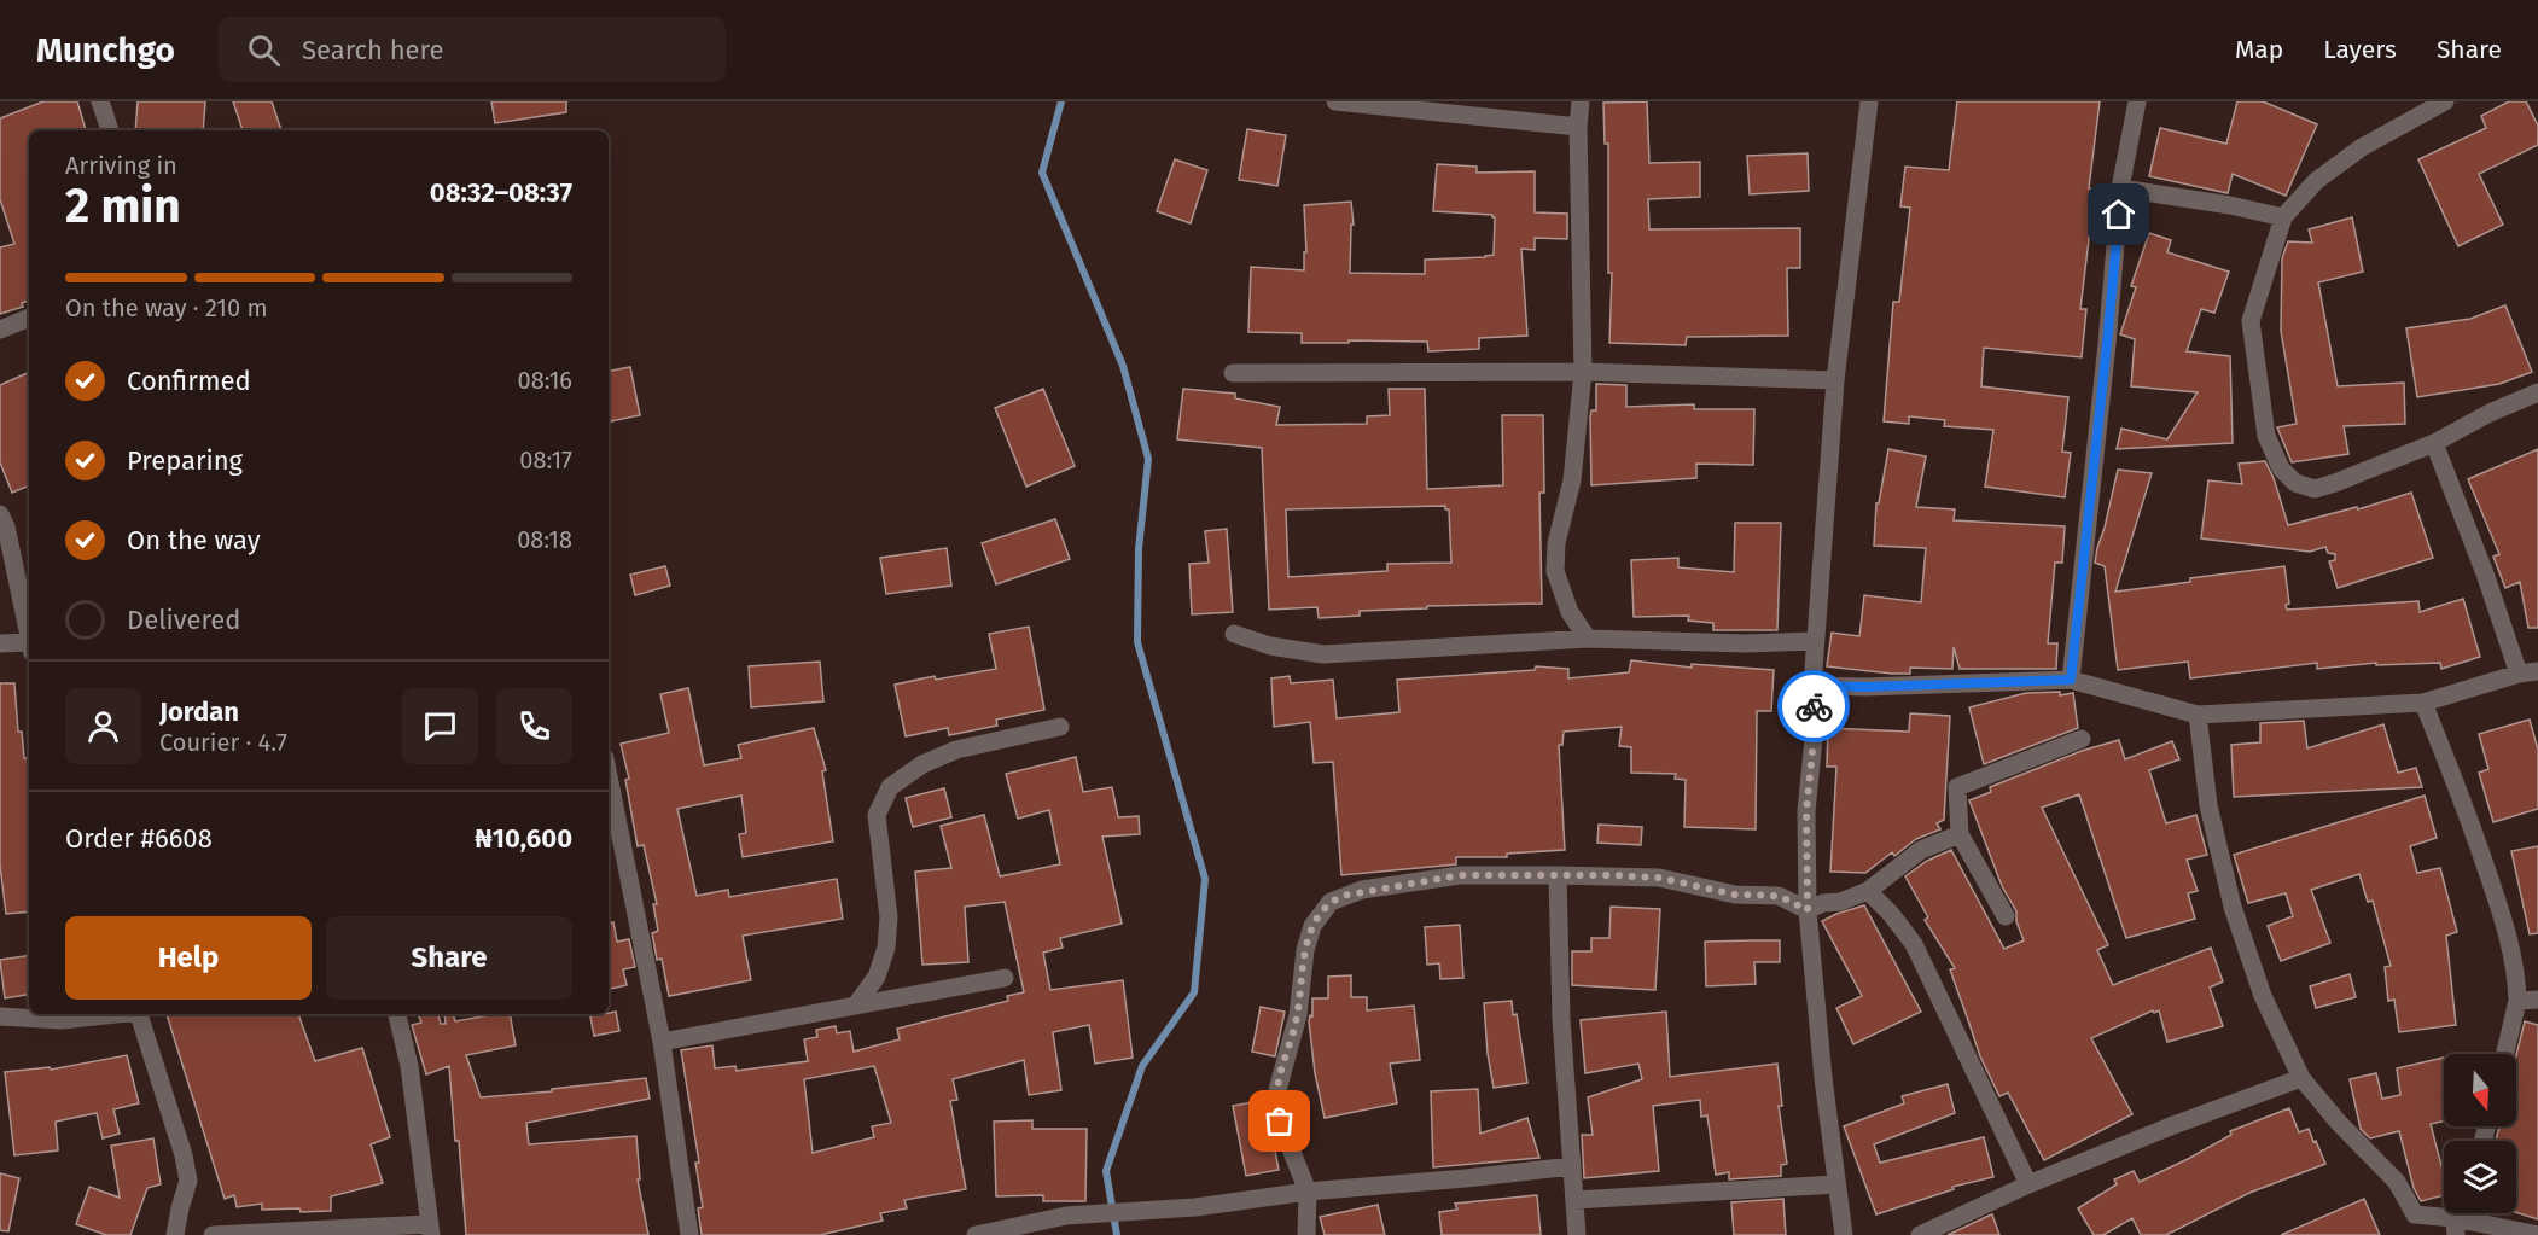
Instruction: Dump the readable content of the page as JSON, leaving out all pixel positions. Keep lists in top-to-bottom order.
{
  "north": "bottom",
  "page": {
    "header": "Munchgo",
    "search": "Search here",
    "nav": ["Map", "Layers", "Share"],
    "heading": ["2 min", "Arriving in", "08:32–08:37"],
    "panel": [
      "Jordan",
      "Courier · 4.7",
      "Order #6608",
      "₦10,600"
    ],
    "bar": "On the way · 210 m",
    "list": [
      ["Confirmed", "08:16"],
      ["Preparing", "08:17"],
      ["On the way", "08:18"],
      "Delivered"
    ],
    "buttons": ["Help", "Share"]
  }
}
